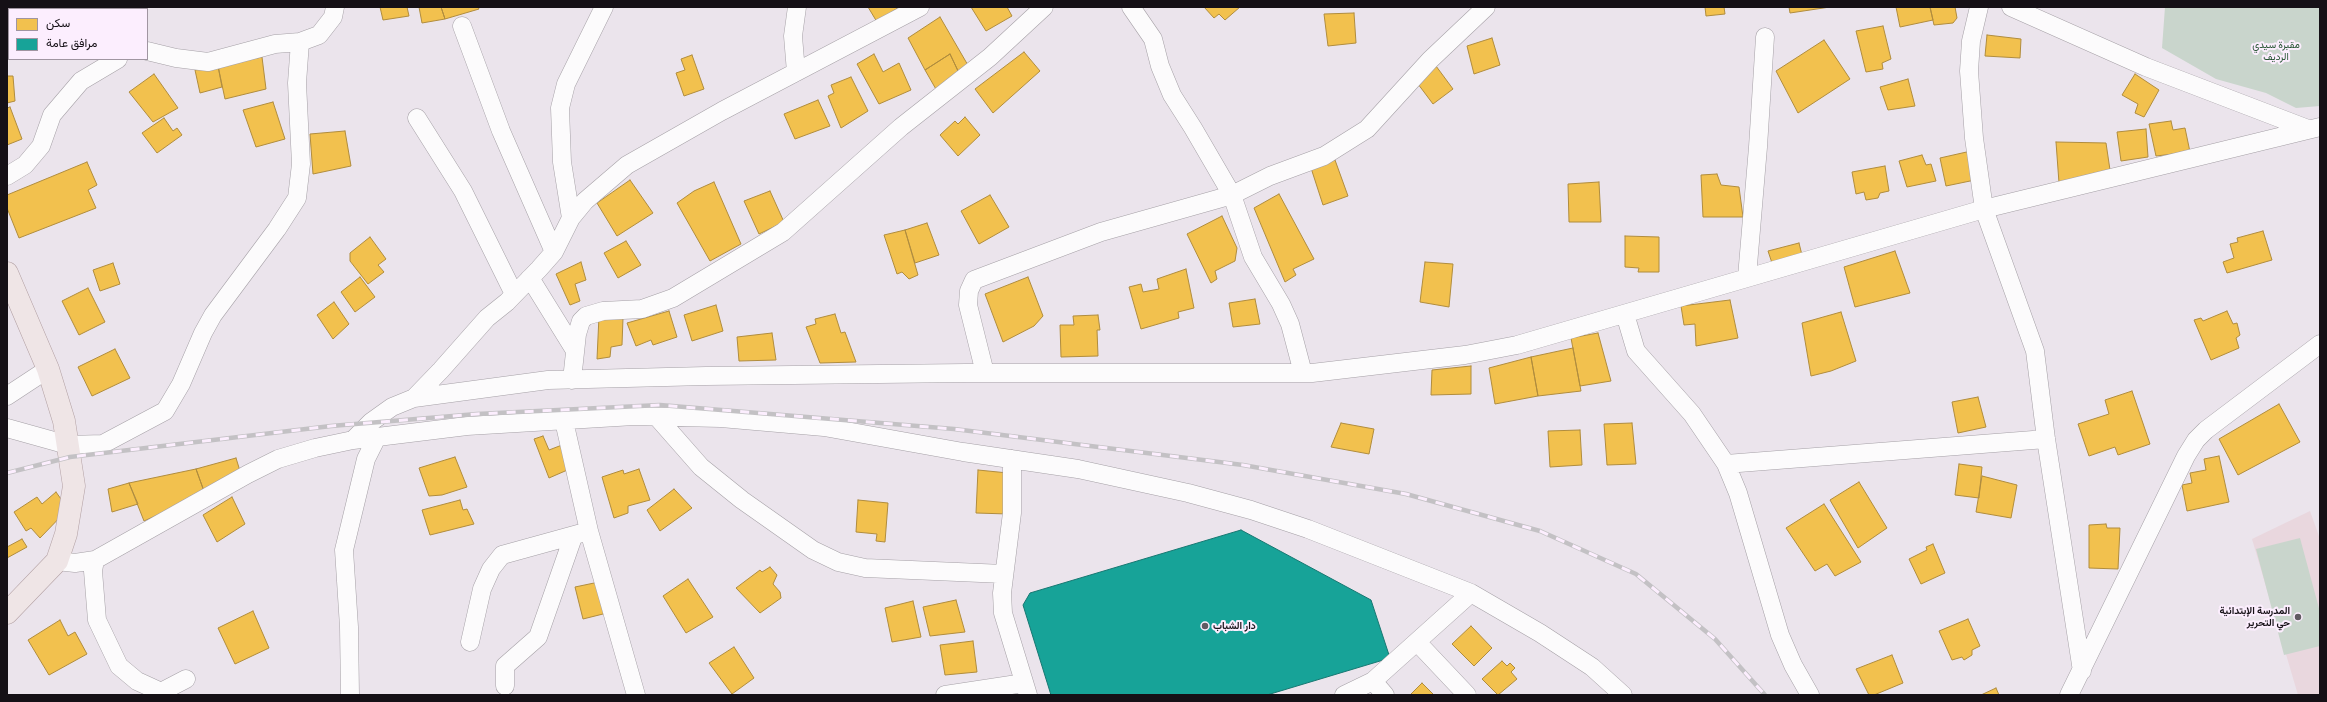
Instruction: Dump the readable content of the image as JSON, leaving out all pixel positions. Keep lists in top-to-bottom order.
{
  "parks": ["مقبرة سيدي الرديف"],
  "places": ["المدرسة الإبتدائية حي التحرير", "دار الشباب"],
  "legend": ["سكن", "مرافق عامة"]
}
